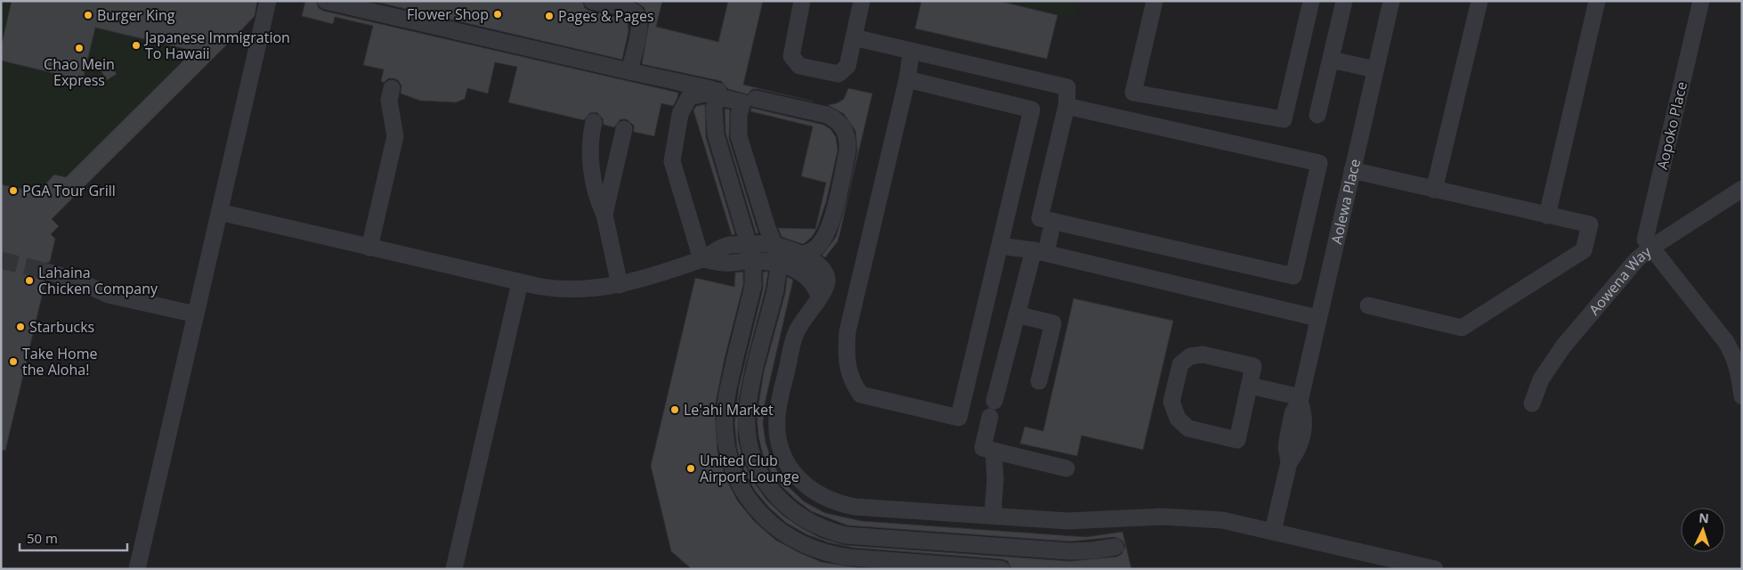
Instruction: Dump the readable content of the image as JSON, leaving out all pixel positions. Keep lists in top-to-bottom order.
{
  "streets": {
    "street": ["Aopoko Place", "Aolewa Place", "Aowena Way"]
  },
  "crossings": [
    ["Aopoko Place", "Aowena Way"]
  ],
  "places": [
    "Flower Shop",
    "Burger King",
    "Pages & Pages",
    "Japanese Immigration To Hawaii",
    "Chao Mein Express",
    "PGA Tour Grill",
    "Lahaina Chicken Company",
    "Starbucks",
    "Take Home the Aloha!",
    "Le'ahi Market",
    "United Club Airport Lounge"
  ],
  "scale_bar": "50 m",
  "north": "top"
}
